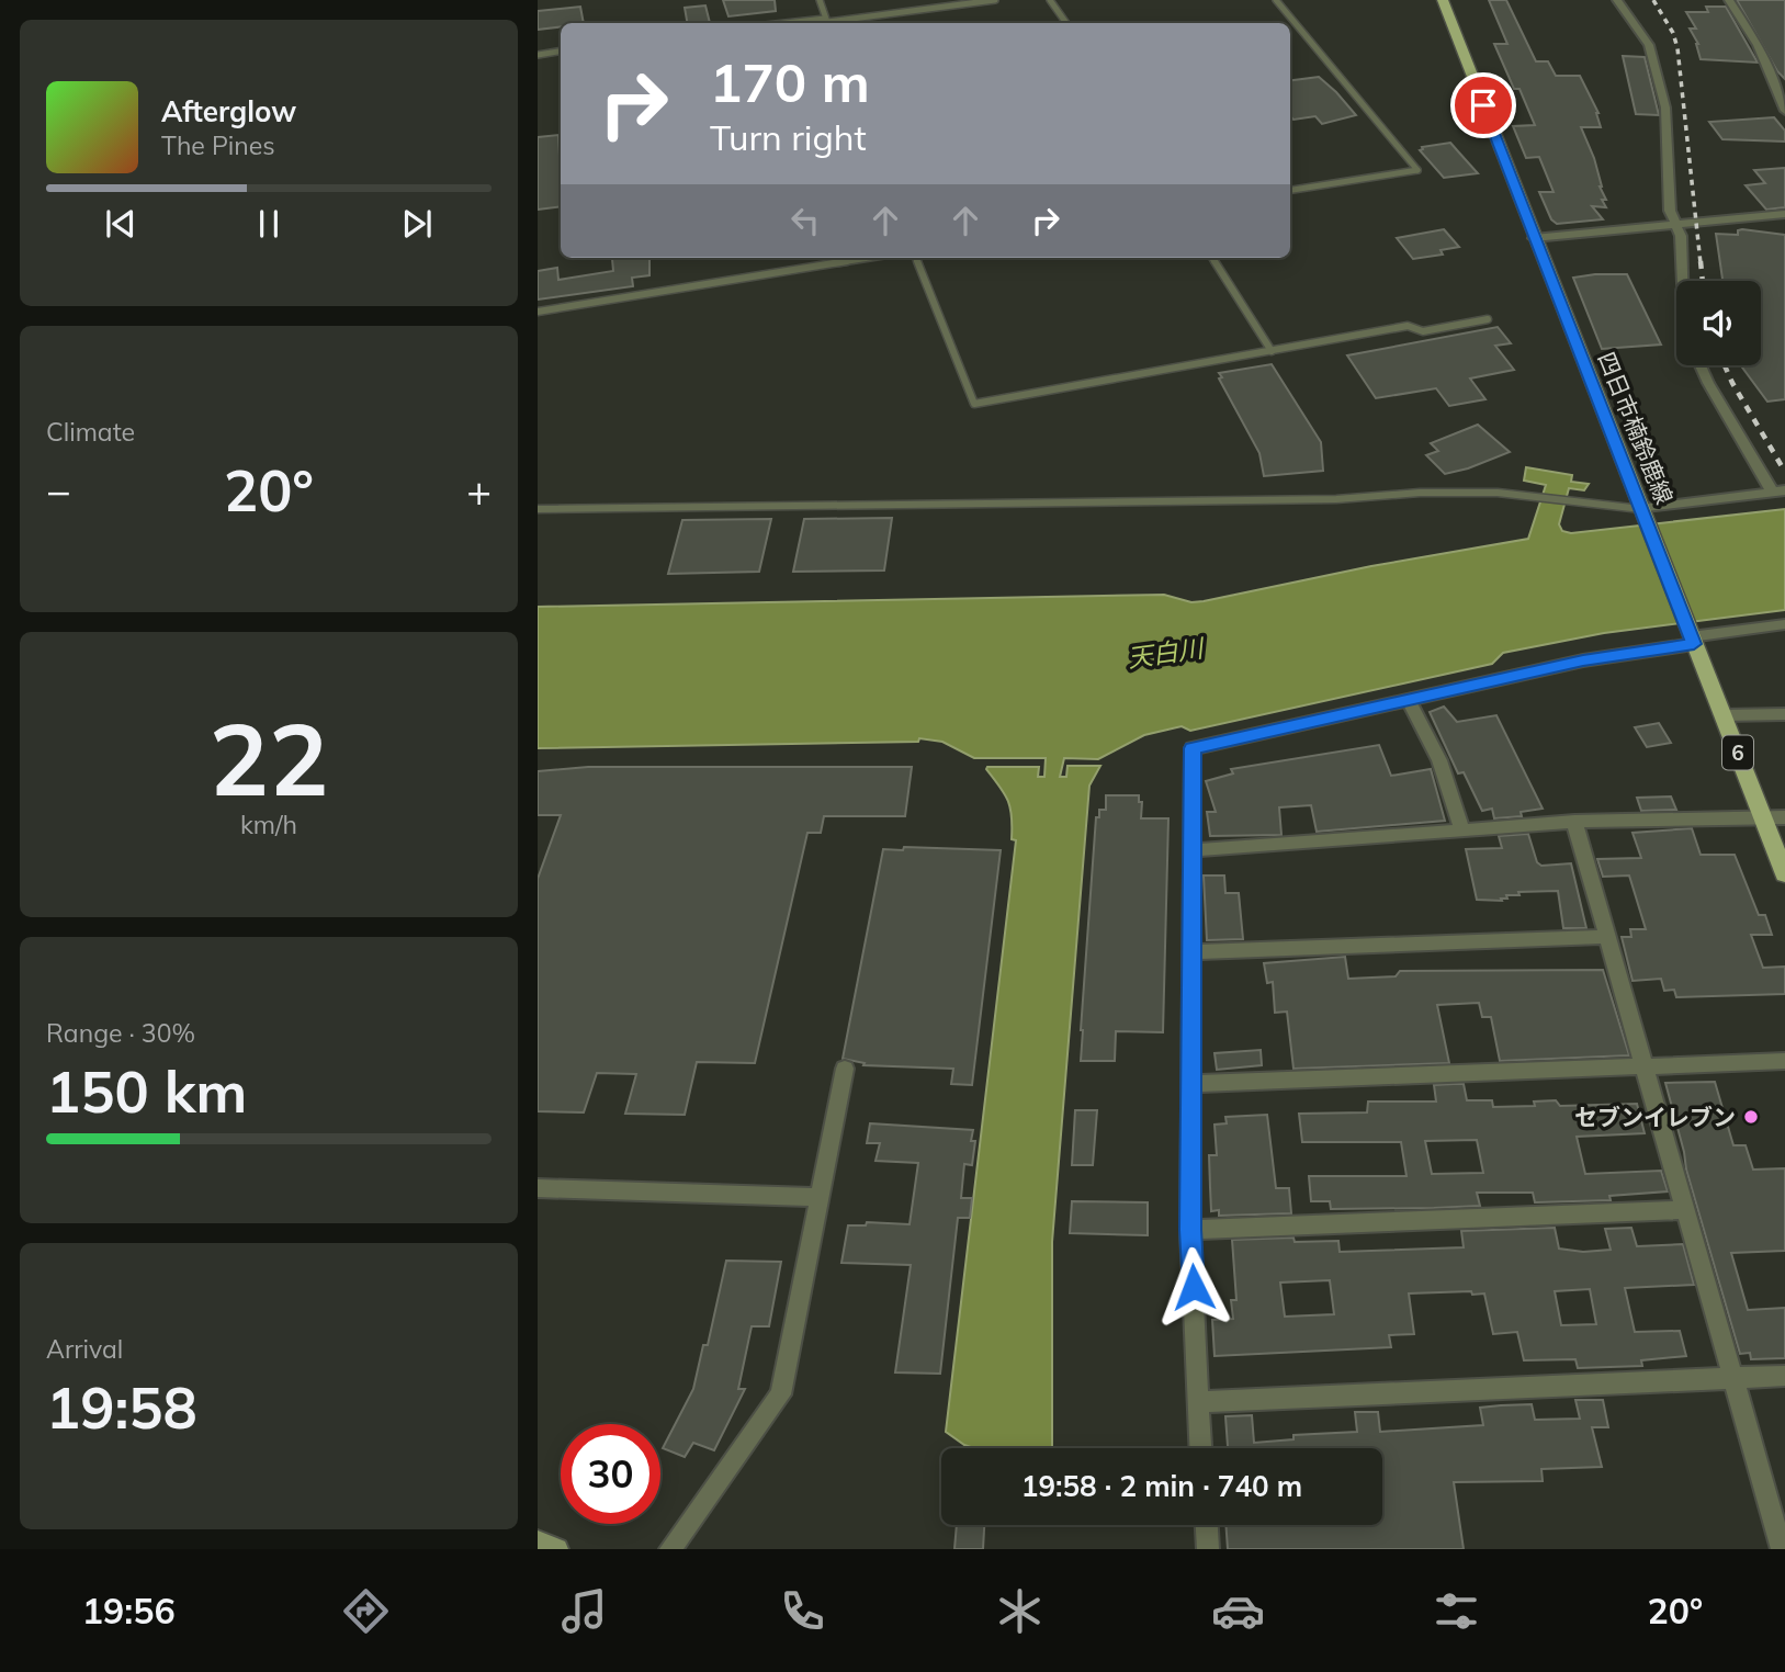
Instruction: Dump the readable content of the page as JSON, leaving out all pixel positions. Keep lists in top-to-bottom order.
{
  "streets": {
    "main road": ["四日市楠鈴鹿線", "6"]
  },
  "water": ["天白川"],
  "places": ["セブンイレブン"],
  "page": {
    "turn": ["170 m", "Turn right"],
    "song": ["Afterglow", "The Pines"],
    "tile": [
      "Climate",
      ["22", "km/h"],
      ["Range · 30%", "150 km"],
      ["Arrival", "19:58"]
    ],
    "heat": ["−", "20°", "+"],
    "limit": "30",
    "trip": "19:58 · 2 min · 740 m",
    "tabs": ["19:56", "20°"]
  }
}
